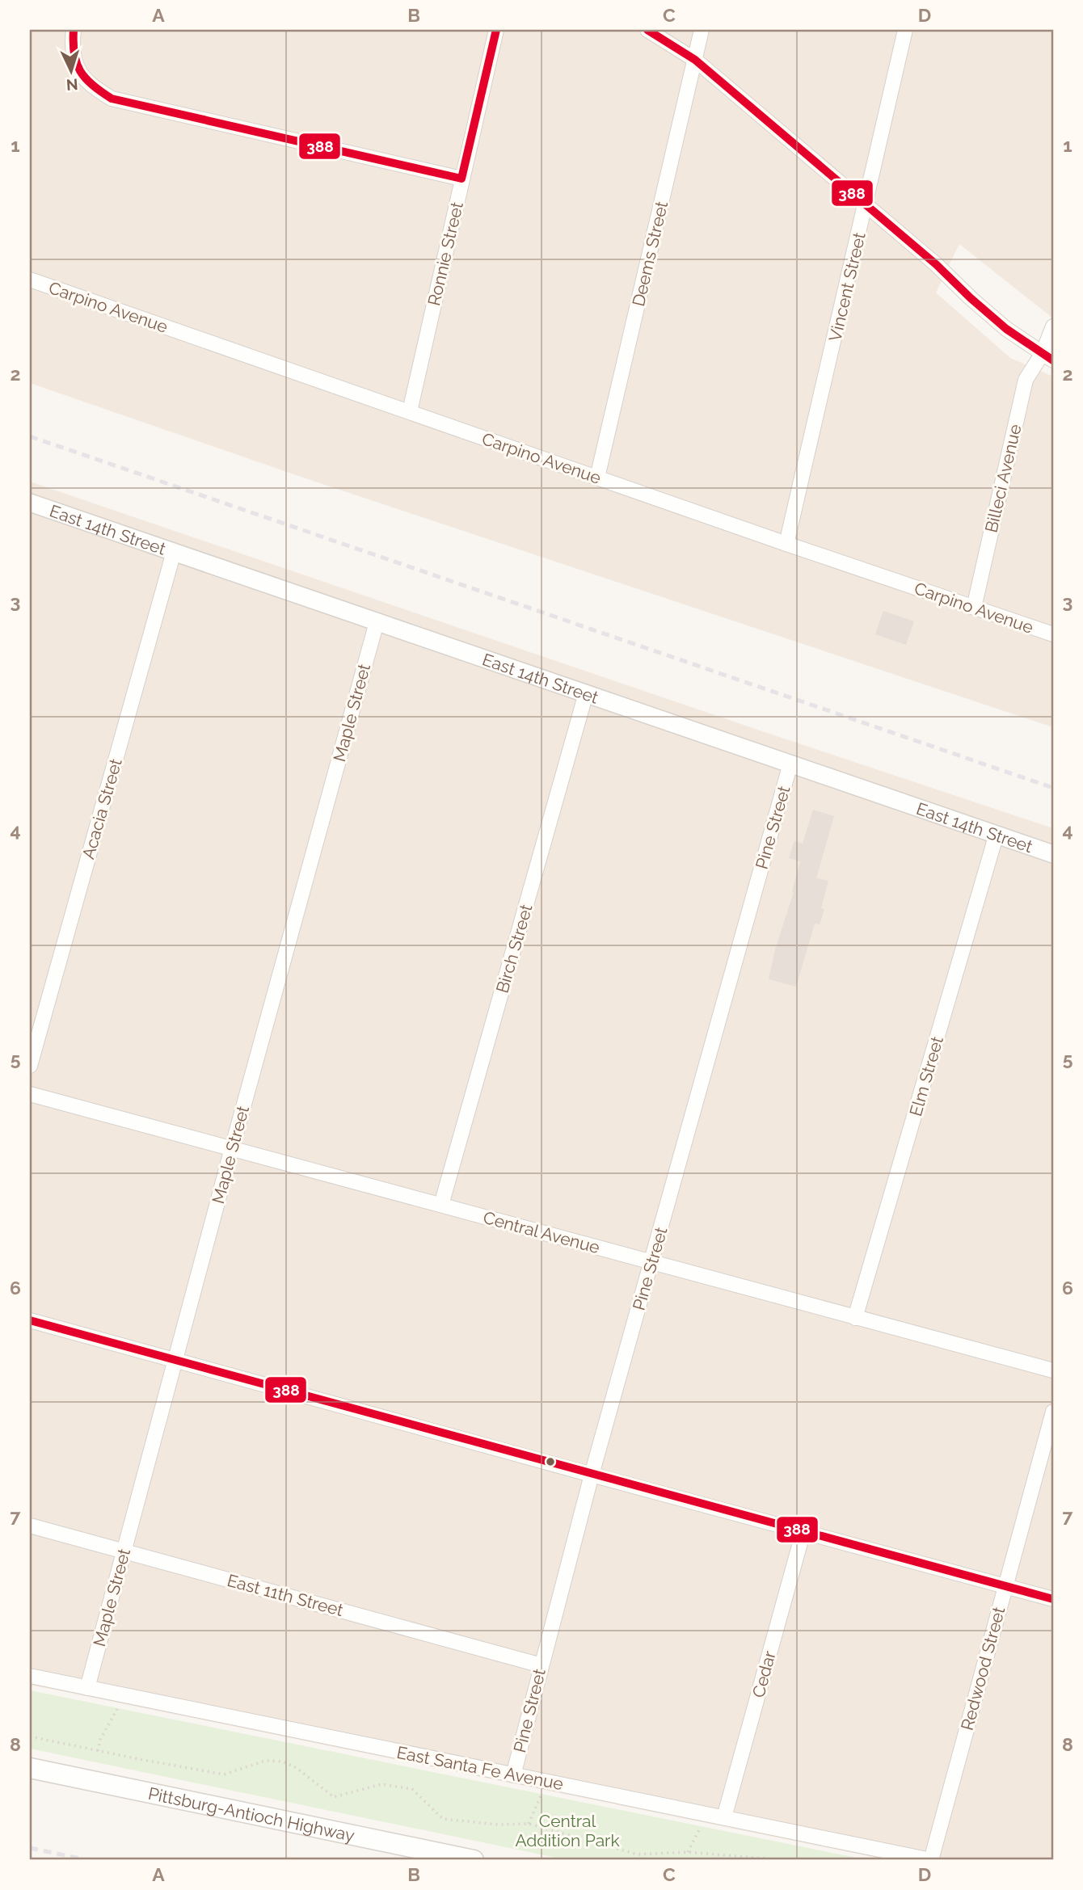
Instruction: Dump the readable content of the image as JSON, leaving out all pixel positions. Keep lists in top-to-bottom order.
{
  "streets": {
    "main road": ["Pittsburg-Antioch Highway"],
    "street": [
      "Ronnie Street",
      "Deems Street",
      "Vincent Street",
      "Carpino Avenue",
      "Billeci Avenue",
      "East 14th Street",
      "Maple Street",
      "Acacia Street",
      "Pine Street",
      "Birch Street",
      "Elm Street",
      "Central Avenue",
      "East 11th Street",
      "Redwood Street",
      "Cedar",
      "East Santa Fe Avenue"
    ]
  },
  "crossings": [
    ["Ronnie Street", "Carpino Avenue"],
    ["Deems Street", "Carpino Avenue"],
    ["Vincent Street", "Carpino Avenue"],
    ["Carpino Avenue", "Billeci Avenue"],
    ["East 14th Street", "Maple Street"],
    ["East 14th Street", "Acacia Street"],
    ["East 14th Street", "Pine Street"],
    ["East 14th Street", "Birch Street"],
    ["East 14th Street", "Elm Street"],
    ["Maple Street", "Central Avenue"],
    ["Maple Street", "East 11th Street"],
    ["Maple Street", "East Santa Fe Avenue"],
    ["Pine Street", "Central Avenue"],
    ["Pine Street", "East 11th Street"],
    ["Pine Street", "East Santa Fe Avenue"],
    ["Birch Street", "Central Avenue"],
    ["Elm Street", "Central Avenue"],
    ["Redwood Street", "East Santa Fe Avenue"],
    ["Cedar", "East Santa Fe Avenue"]
  ],
  "parks": ["Central Addition Park"],
  "lines": ["transit line 388"],
  "north": "bottom",
  "grid": {
    "columns": [
      "A",
      "B",
      "C",
      "D"
    ],
    "rows": [
      "1",
      "2",
      "3",
      "4",
      "5",
      "6",
      "7",
      "8"
    ]
  }
}
